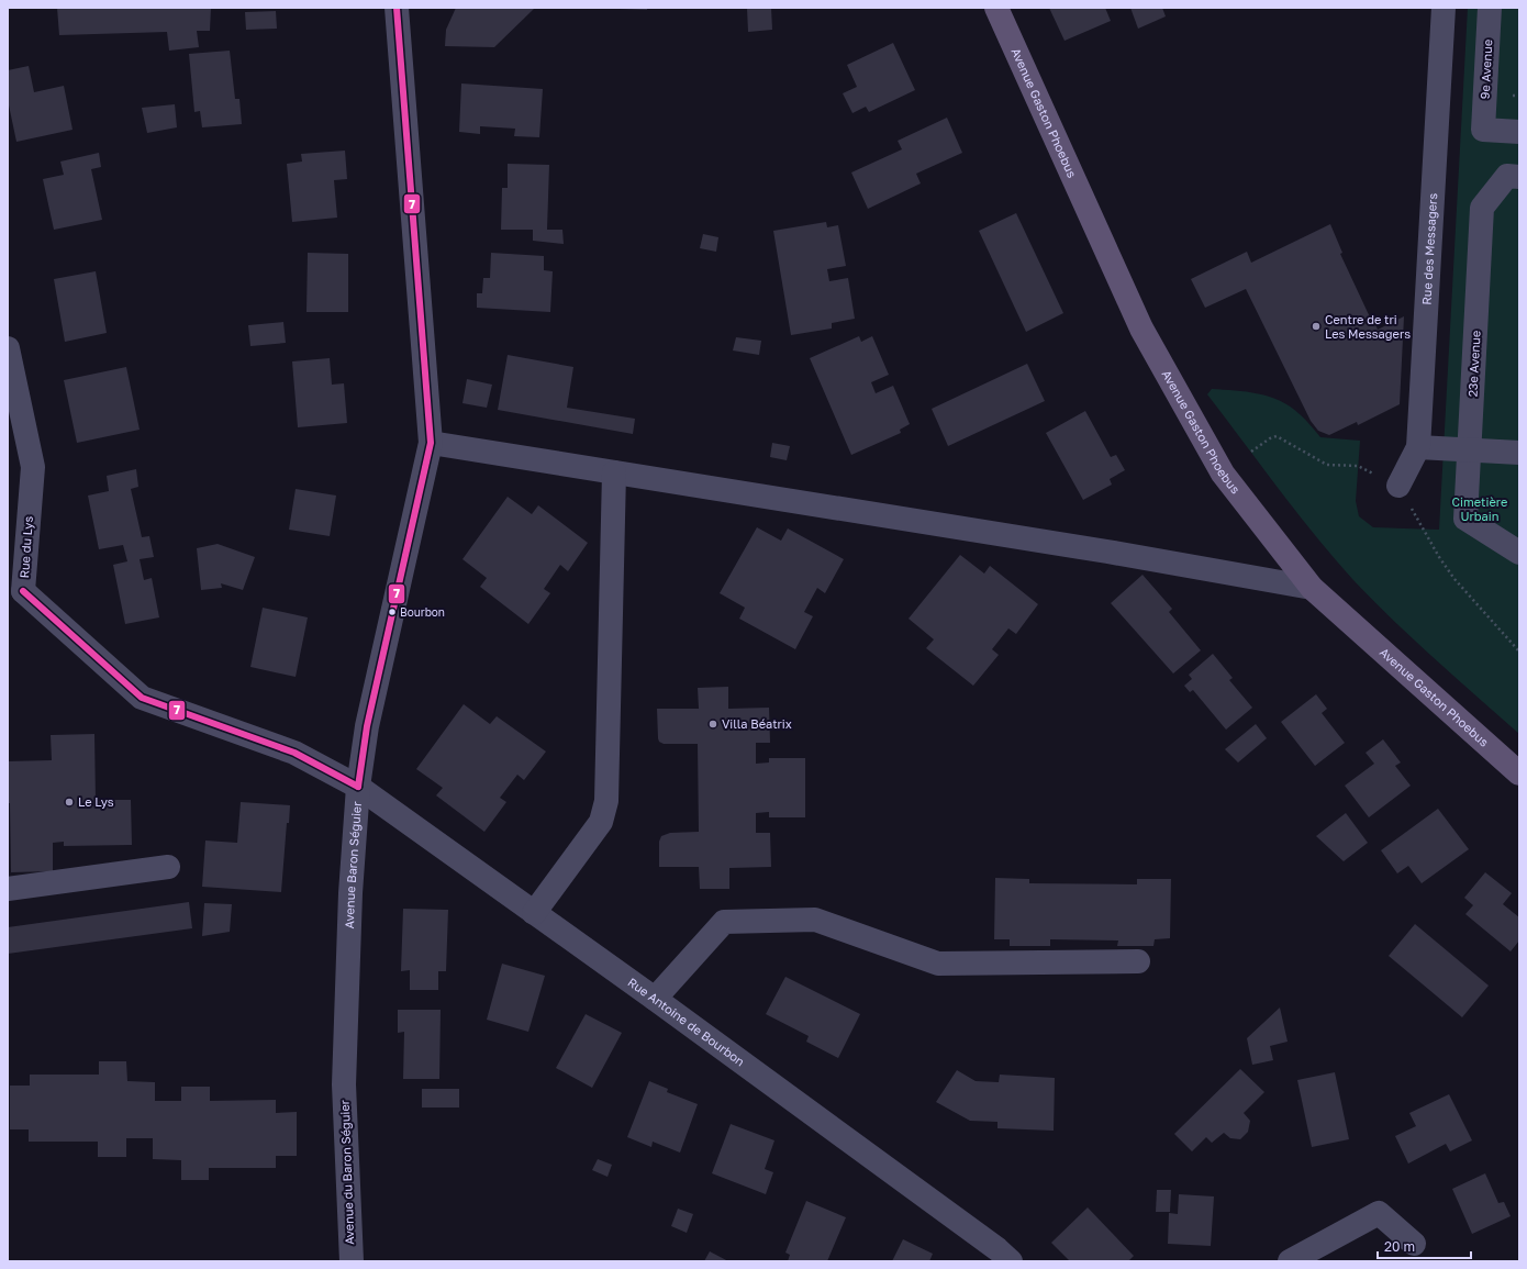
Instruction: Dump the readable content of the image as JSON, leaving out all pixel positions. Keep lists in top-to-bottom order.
{
  "streets": {
    "main road": ["Avenue Gaston Phoebus"],
    "street": [
      "9e Avenue",
      "Rue des Messagers",
      "23e Avenue",
      "Rue du Lys",
      "Avenue Baron Séguier",
      "Rue Antoine de Bourbon",
      "Avenue du Baron Séguier"
    ]
  },
  "crossings": [
    ["Rue du Lys", "Avenue Baron Séguier"],
    ["Rue du Lys", "Rue Antoine de Bourbon"],
    ["Avenue Baron Séguier", "Rue Antoine de Bourbon"],
    ["Avenue Baron Séguier", "Avenue du Baron Séguier"]
  ],
  "parks": ["Cimetière Urbain"],
  "places": [
    "Centre de tri Les Messagers",
    "Bourbon",
    "Villa Béatrix",
    "Le Lys"
  ],
  "lines": ["transit line 7"],
  "scale_bar": "20 m"
}
